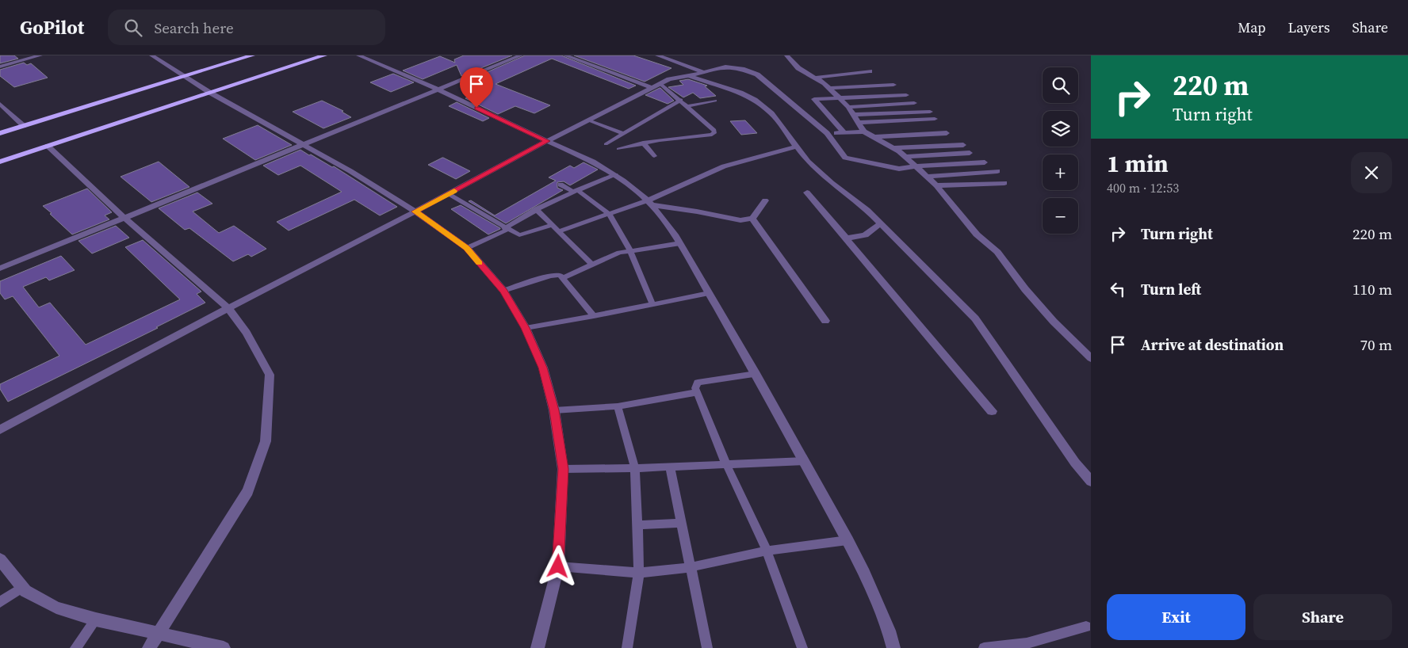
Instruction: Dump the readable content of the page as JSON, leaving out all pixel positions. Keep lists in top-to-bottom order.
{
  "page": {
    "header": "GoPilot",
    "search": "Search here",
    "nav": ["Map", "Layers", "Share"],
    "turn": ["220 m", "Turn right"],
    "map_buttons": ["+", "−"],
    "heading": ["1 min", "400 m · 12:53"],
    "list": [
      {
        "name": "Turn right",
        "value": "220 m"
      },
      {
        "name": "Turn left",
        "value": "110 m"
      },
      {
        "name": "Arrive at destination",
        "value": "70 m"
      }
    ],
    "buttons": ["Exit", "Share"]
  }
}
